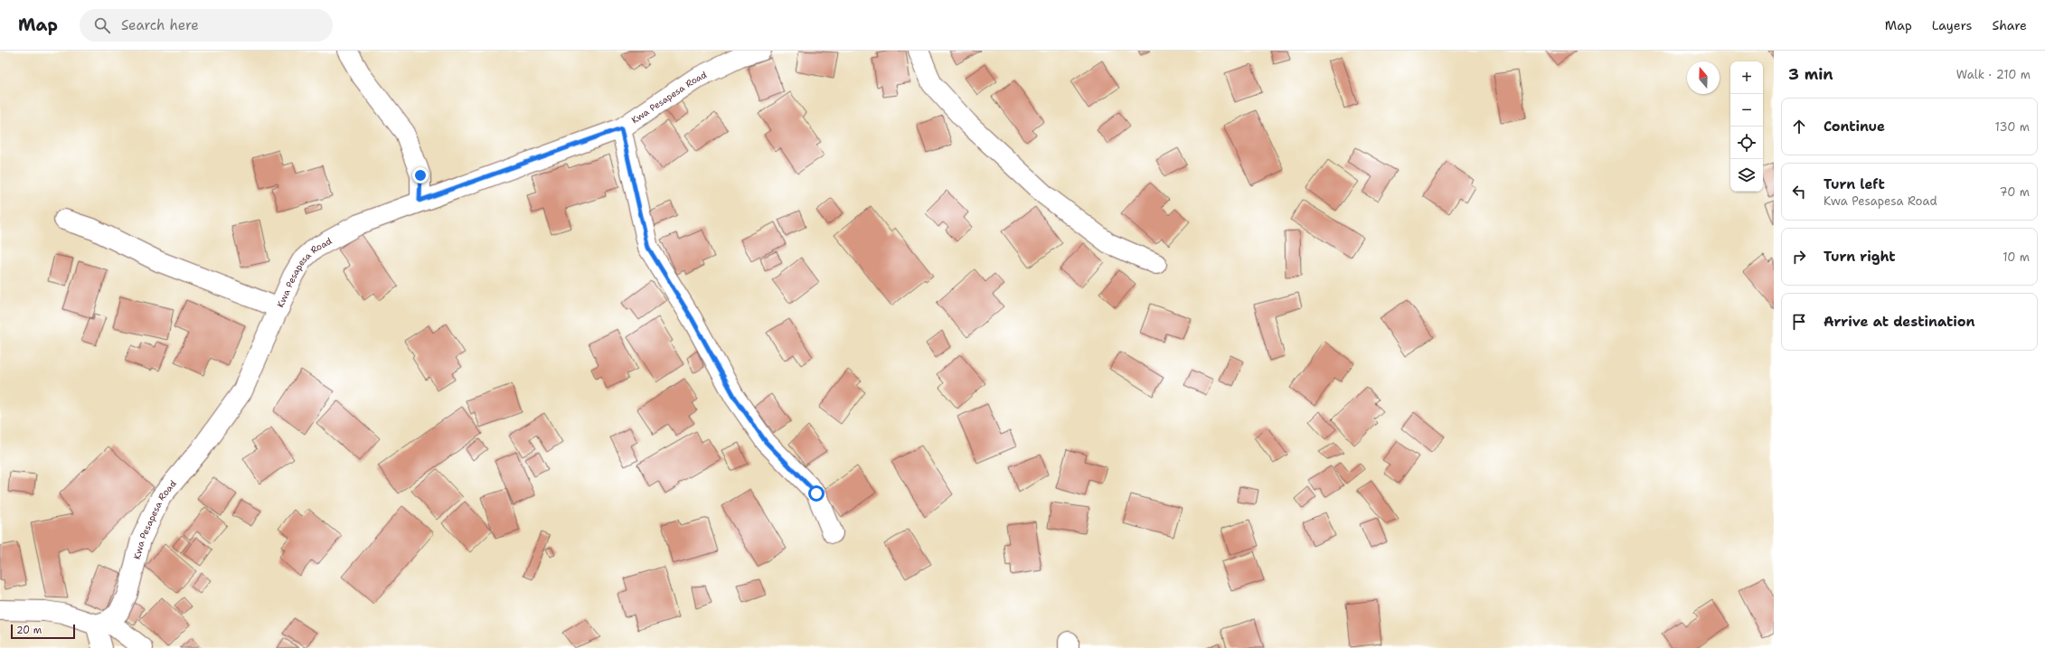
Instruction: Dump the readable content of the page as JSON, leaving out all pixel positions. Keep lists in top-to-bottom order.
{
  "streets": {
    "street": ["Kwa Pesapesa Road"]
  },
  "scale_bar": "20 m",
  "north": "top",
  "page": {
    "header": "Map",
    "search": "Search here",
    "nav": ["Map", "Layers", "Share"],
    "heading": ["3 min", "Walk · 210 m"],
    "map_buttons": ["+", "−"],
    "list": [
      ["Continue", "130 m"],
      ["Turn left", "Kwa Pesapesa Road", "70 m"],
      ["Turn right", "10 m"],
      "Arrive at destination"
    ],
    "scale": "20 m"
  }
}
